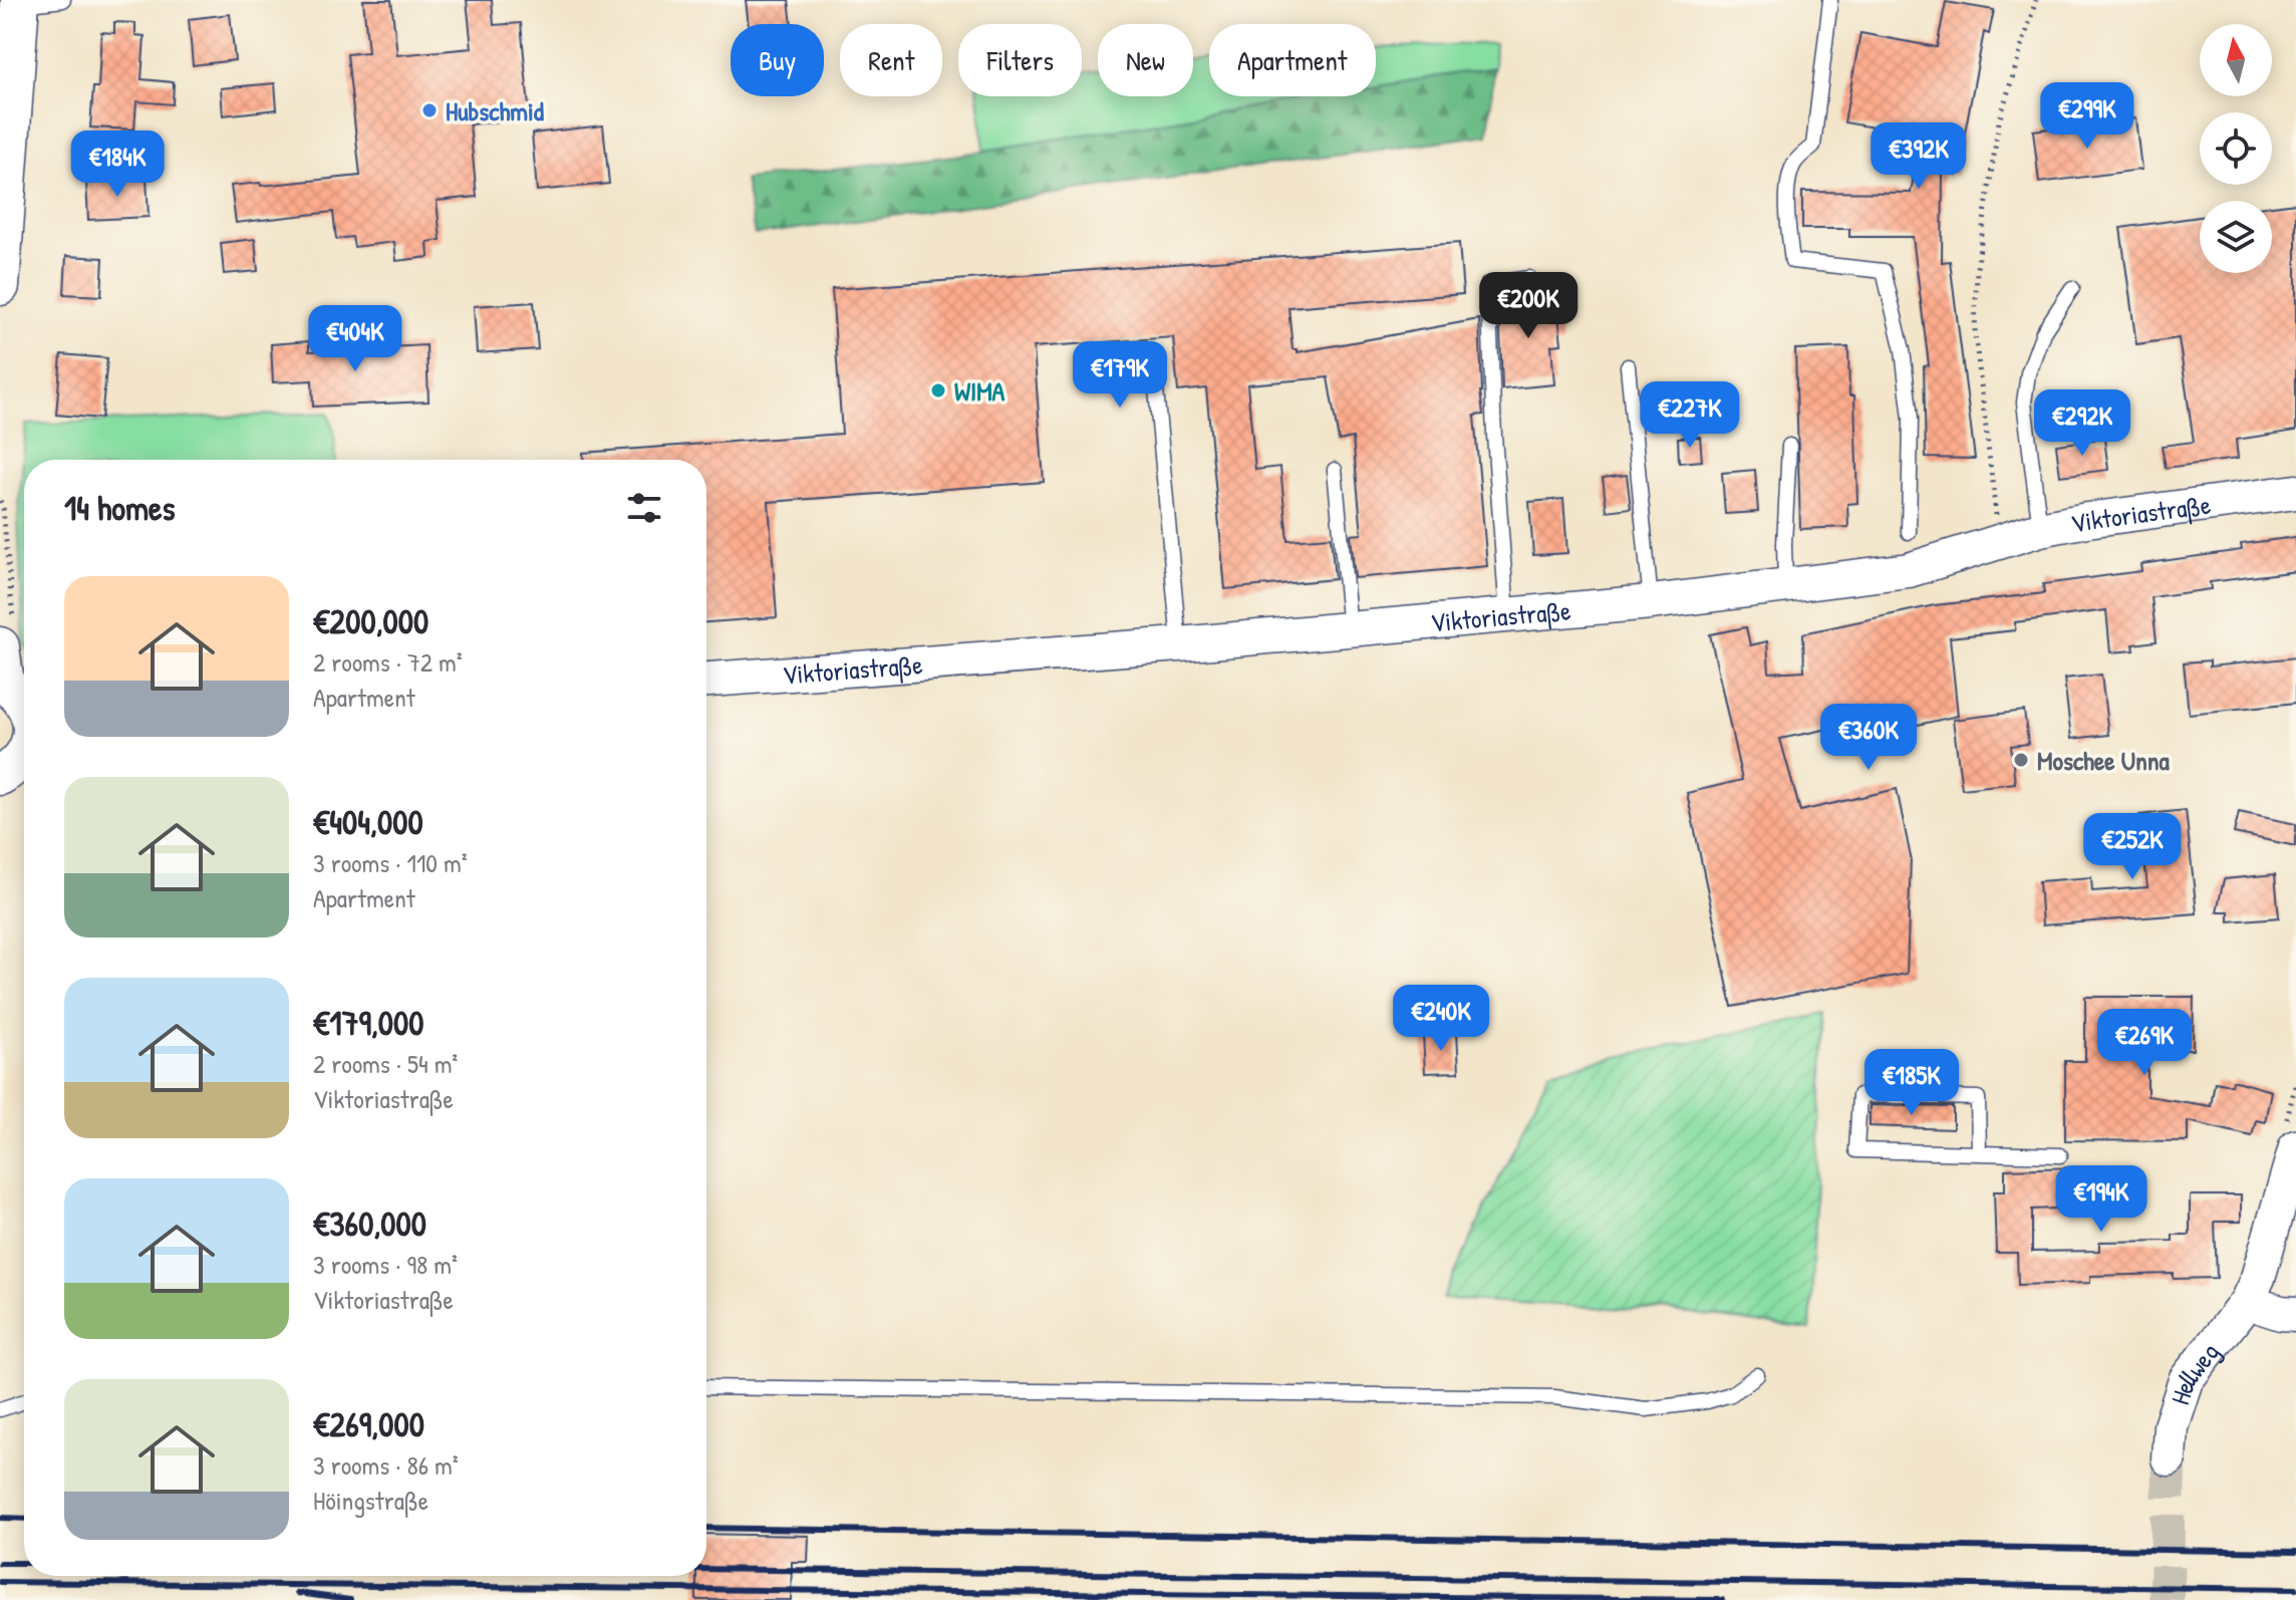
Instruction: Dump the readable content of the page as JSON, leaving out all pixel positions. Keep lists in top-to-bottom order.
{
  "streets": {
    "street": ["Viktoriastraße", "Hellweg"]
  },
  "places": ["Hubschmid", "WIMA", "Moschee Unna"],
  "north": "top",
  "page": {
    "chip": [
      "Buy",
      "Rent",
      "Filters",
      "New",
      "Apartment"
    ],
    "price": [
      "€299K",
      "€392K",
      "€184K",
      "€200K",
      "€404K",
      "€179K",
      "€227K",
      "€292K",
      "€360K",
      "€252K",
      "€240K",
      "€269K",
      "€185K",
      "€194K"
    ],
    "heading": "14 homes",
    "list": [
      {
        "name": "€200,000",
        "note": "2 rooms · 72 m² · Apartment"
      },
      {
        "name": "€404,000",
        "note": "3 rooms · 110 m² · Apartment"
      },
      {
        "name": "€179,000",
        "note": "2 rooms · 54 m² · Viktoriastraße"
      },
      {
        "name": "€360,000",
        "note": "3 rooms · 98 m² · Viktoriastraße"
      },
      {
        "name": "€269,000",
        "note": "3 rooms · 86 m² · Höingstraße"
      }
    ]
  }
}
